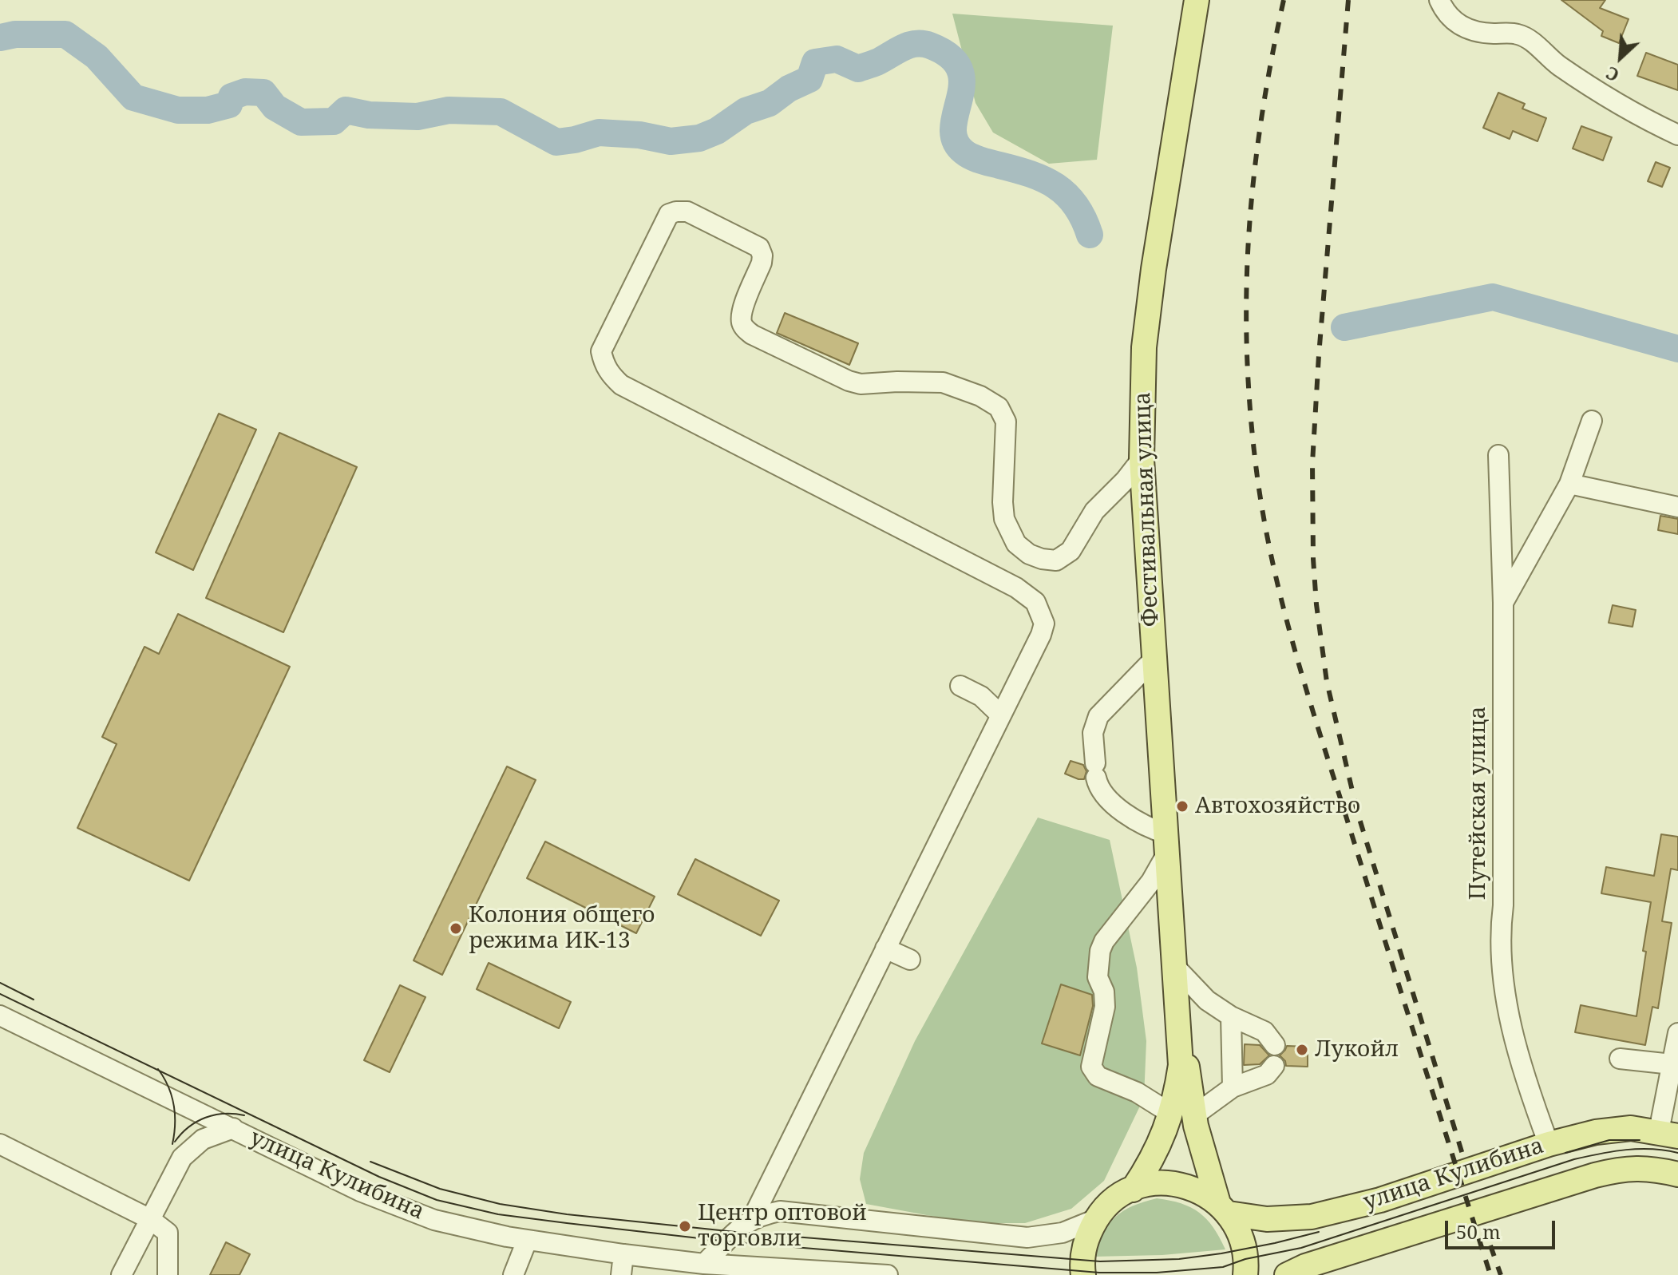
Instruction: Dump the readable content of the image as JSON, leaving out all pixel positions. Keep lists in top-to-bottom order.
{
  "streets": {
    "main road": ["Фестивальная улица", "улица Кулибина"],
    "street": ["Путейская улица"]
  },
  "crossings": [
    ["Фестивальная улица", "улица Кулибина"],
    ["Путейская улица", "улица Кулибина"]
  ],
  "places": [
    "Автохозяйство",
    "Колония общего режима ИК-13",
    "Лукойл",
    "Центр оптовой торговли"
  ],
  "scale_bar": "50 m",
  "north": "bottom left"
}
